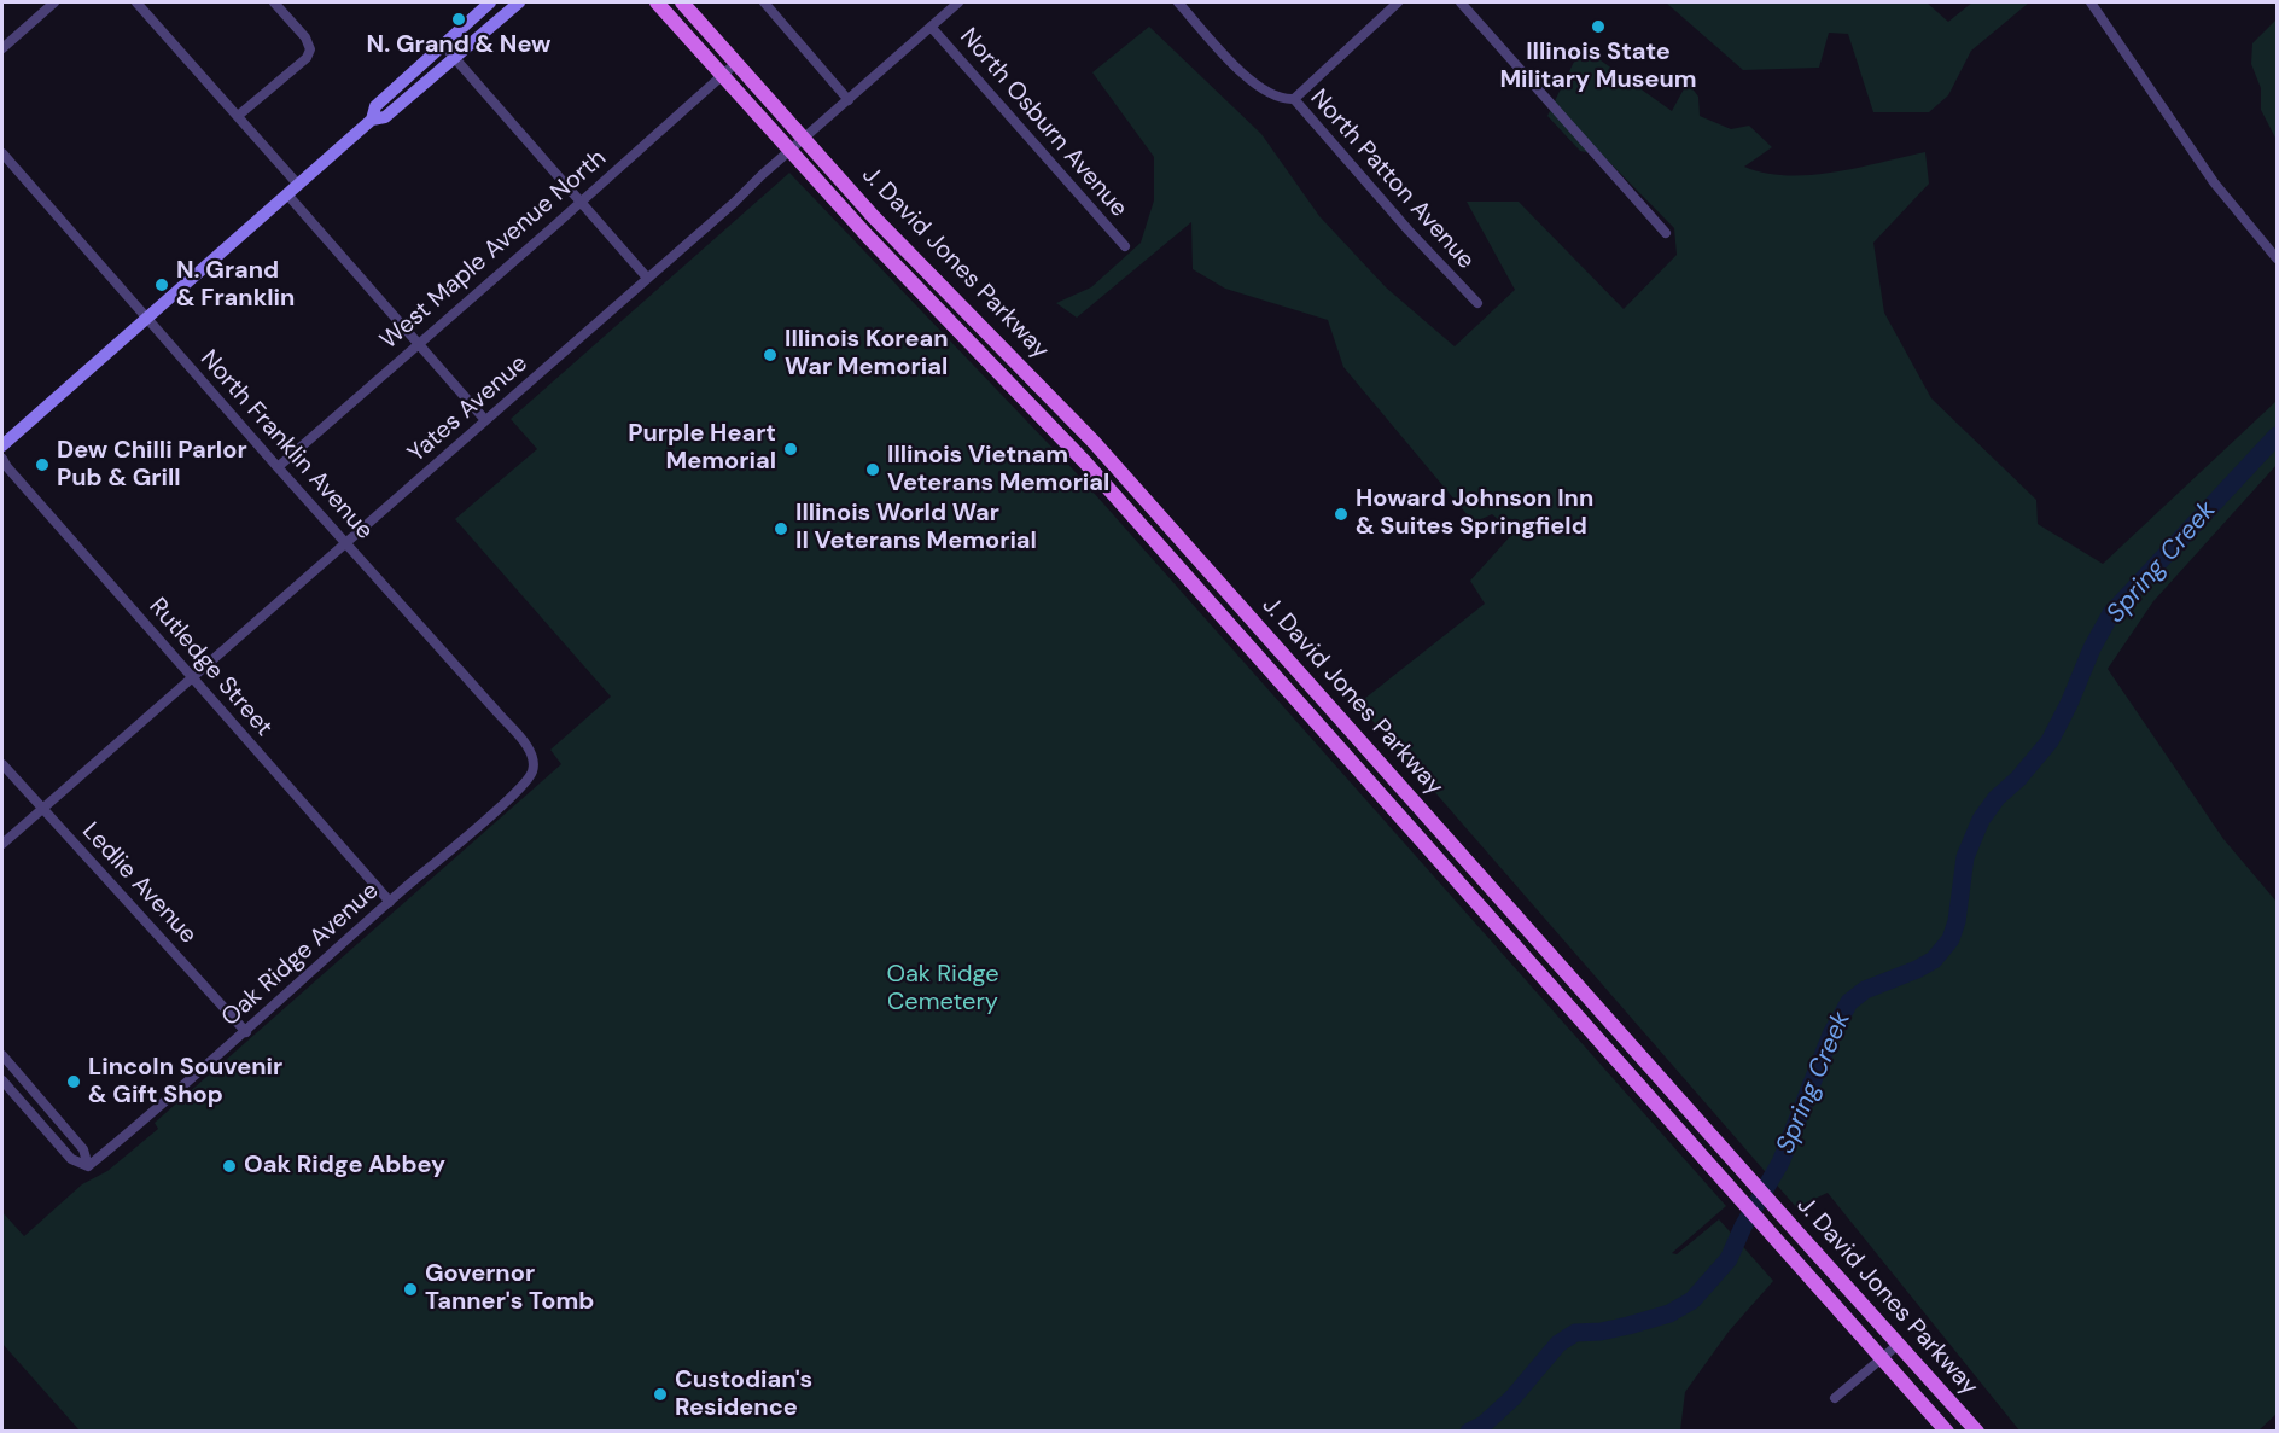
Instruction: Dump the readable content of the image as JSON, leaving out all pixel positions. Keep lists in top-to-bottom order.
{
  "streets": {
    "main road": ["J. David Jones Parkway"],
    "street": [
      "North Osburn Avenue",
      "North Patton Avenue",
      "West Maple Avenue North",
      "Yates Avenue",
      "North Franklin Avenue",
      "Rutledge Street",
      "Ledlie Avenue",
      "Oak Ridge Avenue"
    ]
  },
  "crossings": [
    ["North Osburn Avenue", "Yates Avenue"],
    ["West Maple Avenue North", "J. David Jones Parkway"],
    ["West Maple Avenue North", "North Franklin Avenue"],
    ["J. David Jones Parkway", "Yates Avenue"],
    ["Yates Avenue", "North Franklin Avenue"],
    ["Yates Avenue", "Rutledge Street"],
    ["Yates Avenue", "Ledlie Avenue"],
    ["North Franklin Avenue", "Oak Ridge Avenue"],
    ["Rutledge Street", "Oak Ridge Avenue"],
    ["Ledlie Avenue", "Oak Ridge Avenue"]
  ],
  "water": ["Spring Creek"],
  "parks": ["Oak Ridge Cemetery"],
  "places": [
    "N. Grand & New",
    "Illinois State Military Museum",
    "N. Grand & Franklin",
    "Illinois Korean War Memorial",
    "Purple Heart Memorial",
    "Dew Chilli Parlor Pub & Grill",
    "Illinois Vietnam Veterans Memorial",
    "Howard Johnson Inn & Suites Springfield",
    "Illinois World War II Veterans Memorial",
    "Lincoln Souvenir & Gift Shop",
    "Oak Ridge Abbey",
    "Governor Tanner's Tomb",
    "Custodian's Residence"
  ]
}
